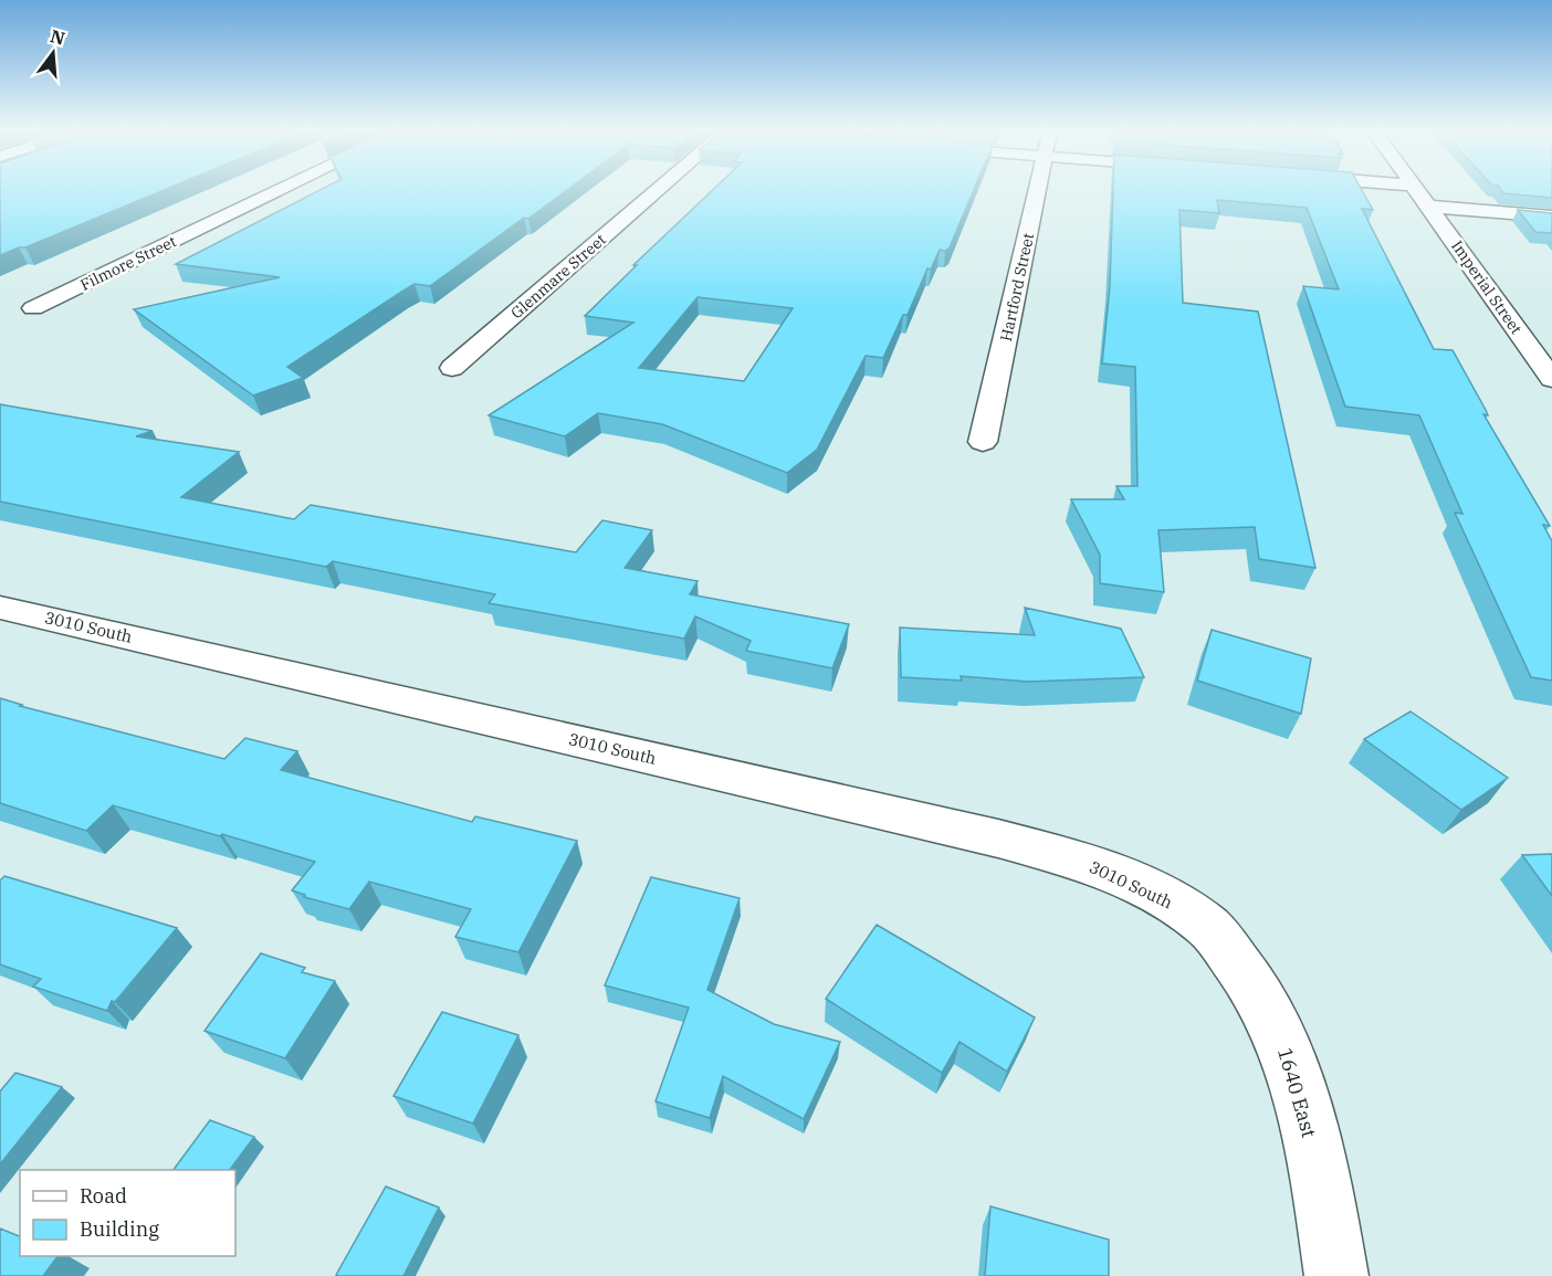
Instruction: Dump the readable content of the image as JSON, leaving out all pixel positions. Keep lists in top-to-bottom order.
{
  "streets": {
    "street": [
      "Filmore Street",
      "Glenmare Street",
      "Hartford Street",
      "Imperial Street",
      "3010 South",
      "1640 East"
    ]
  },
  "crossings": [
    ["3010 South", "1640 East"]
  ],
  "legend": ["Road", "Building"],
  "north": "top"
}
